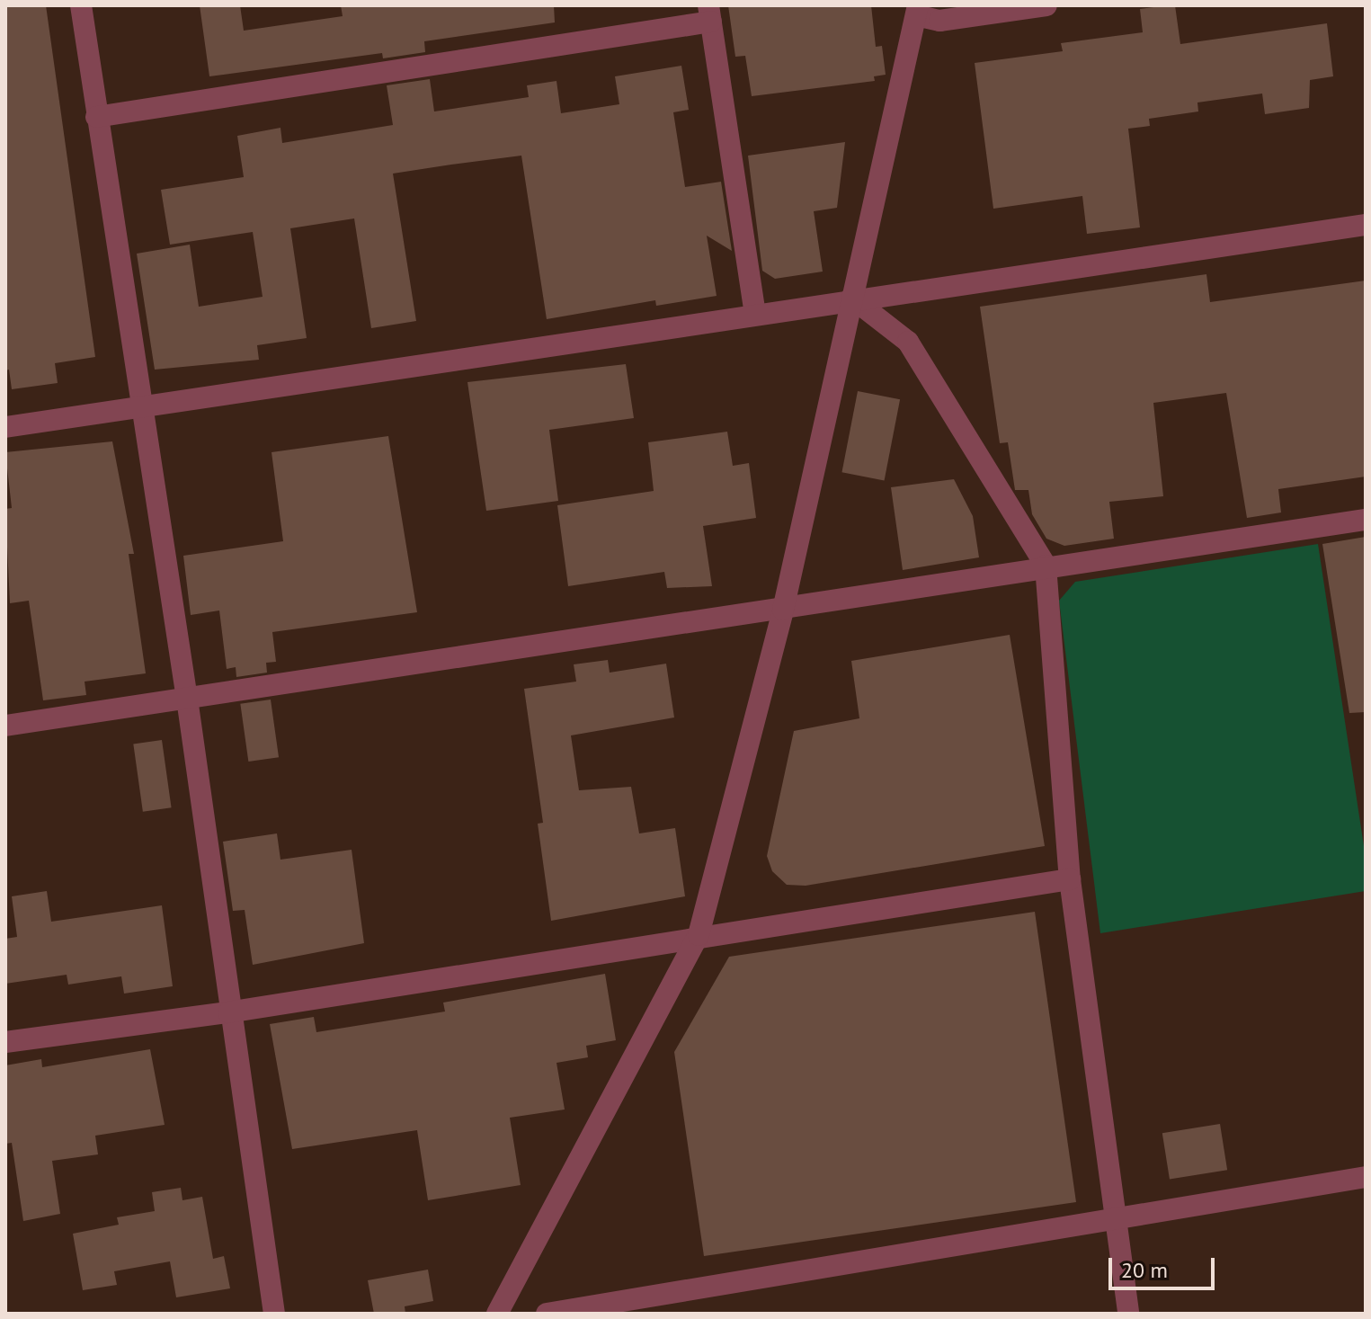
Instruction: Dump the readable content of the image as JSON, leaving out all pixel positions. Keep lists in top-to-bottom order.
{
  "scale_bar": "20 m"
}
